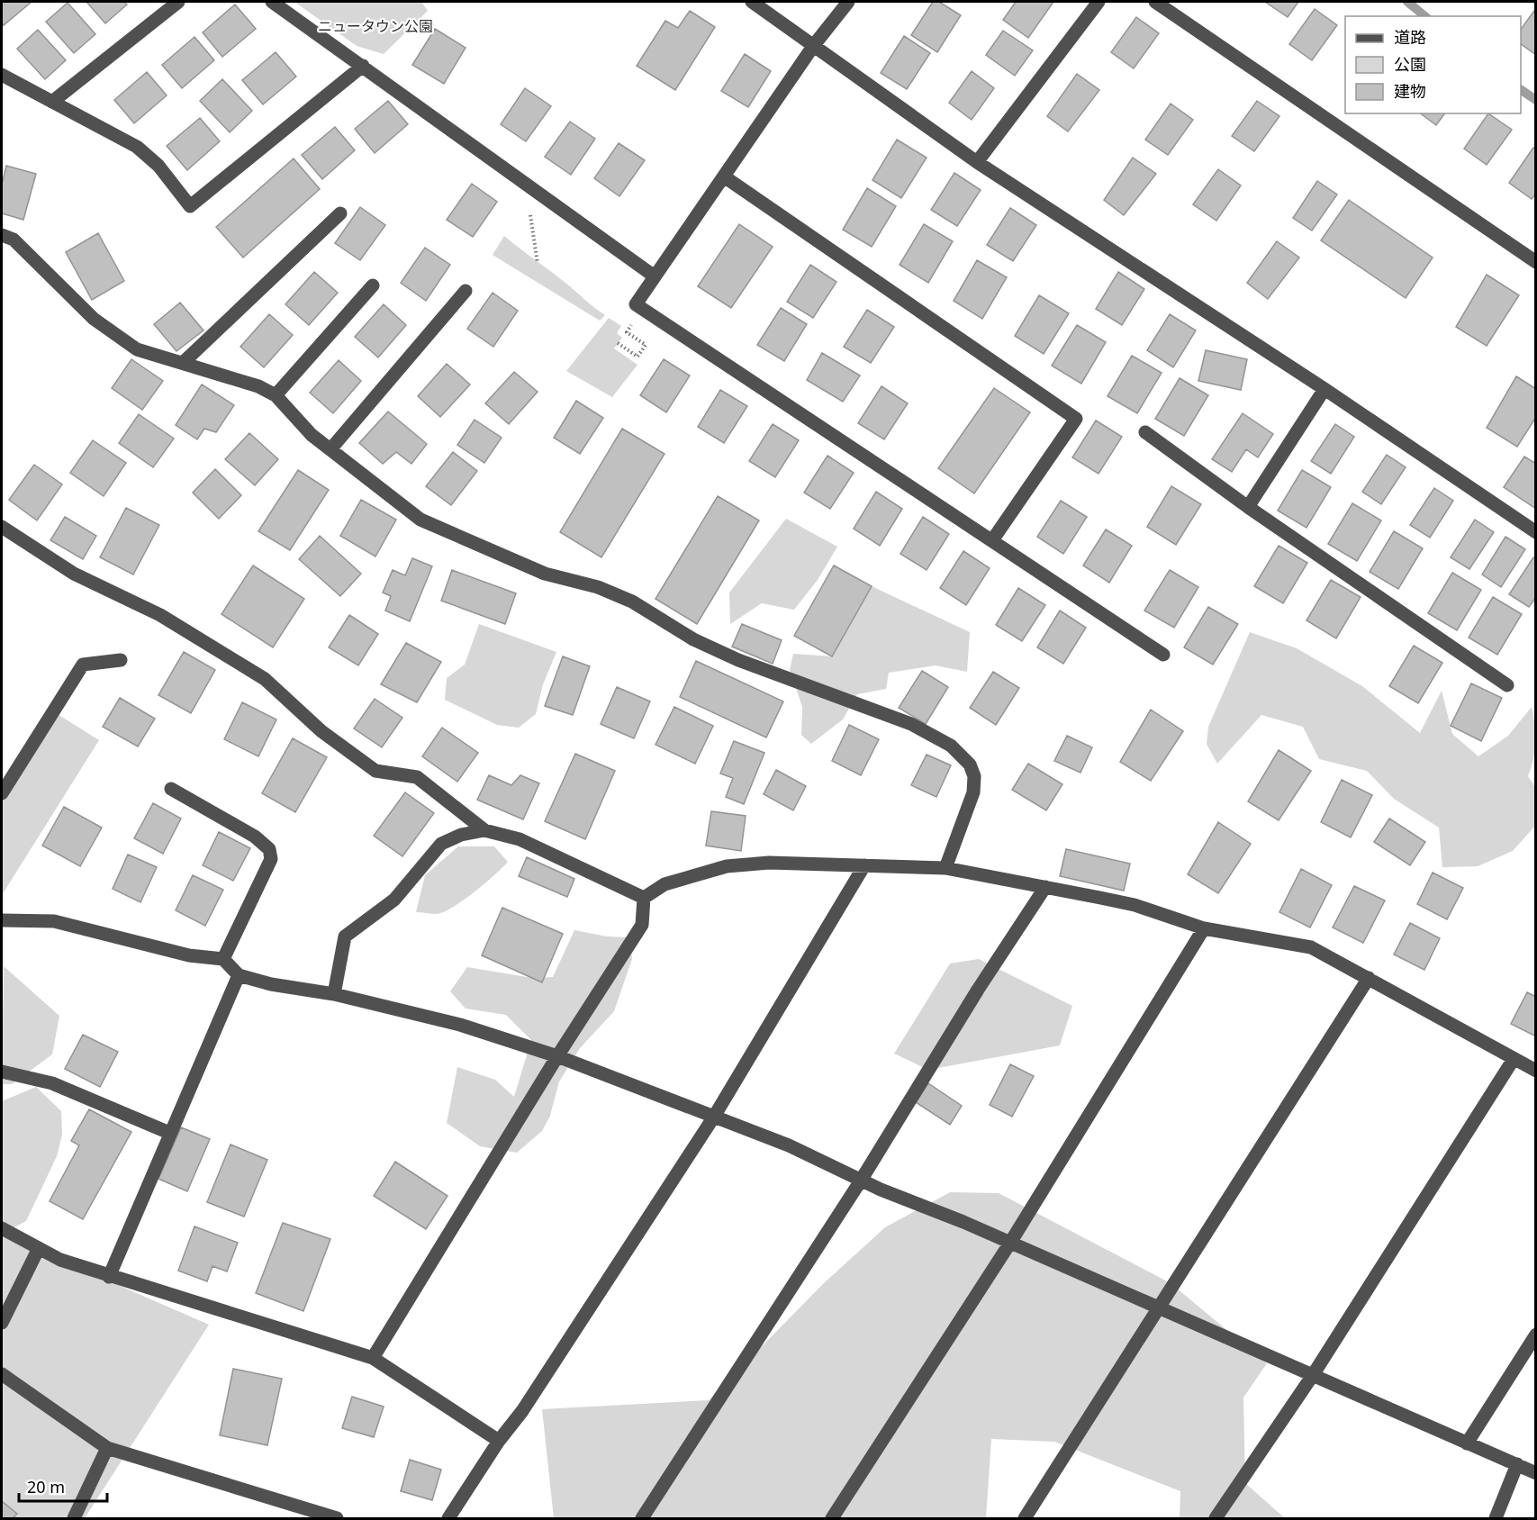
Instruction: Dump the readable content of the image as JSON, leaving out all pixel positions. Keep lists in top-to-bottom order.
{
  "parks": ["ニュータウン公園"],
  "legend": ["道路", "公園", "建物"],
  "scale_bar": "20 m"
}
